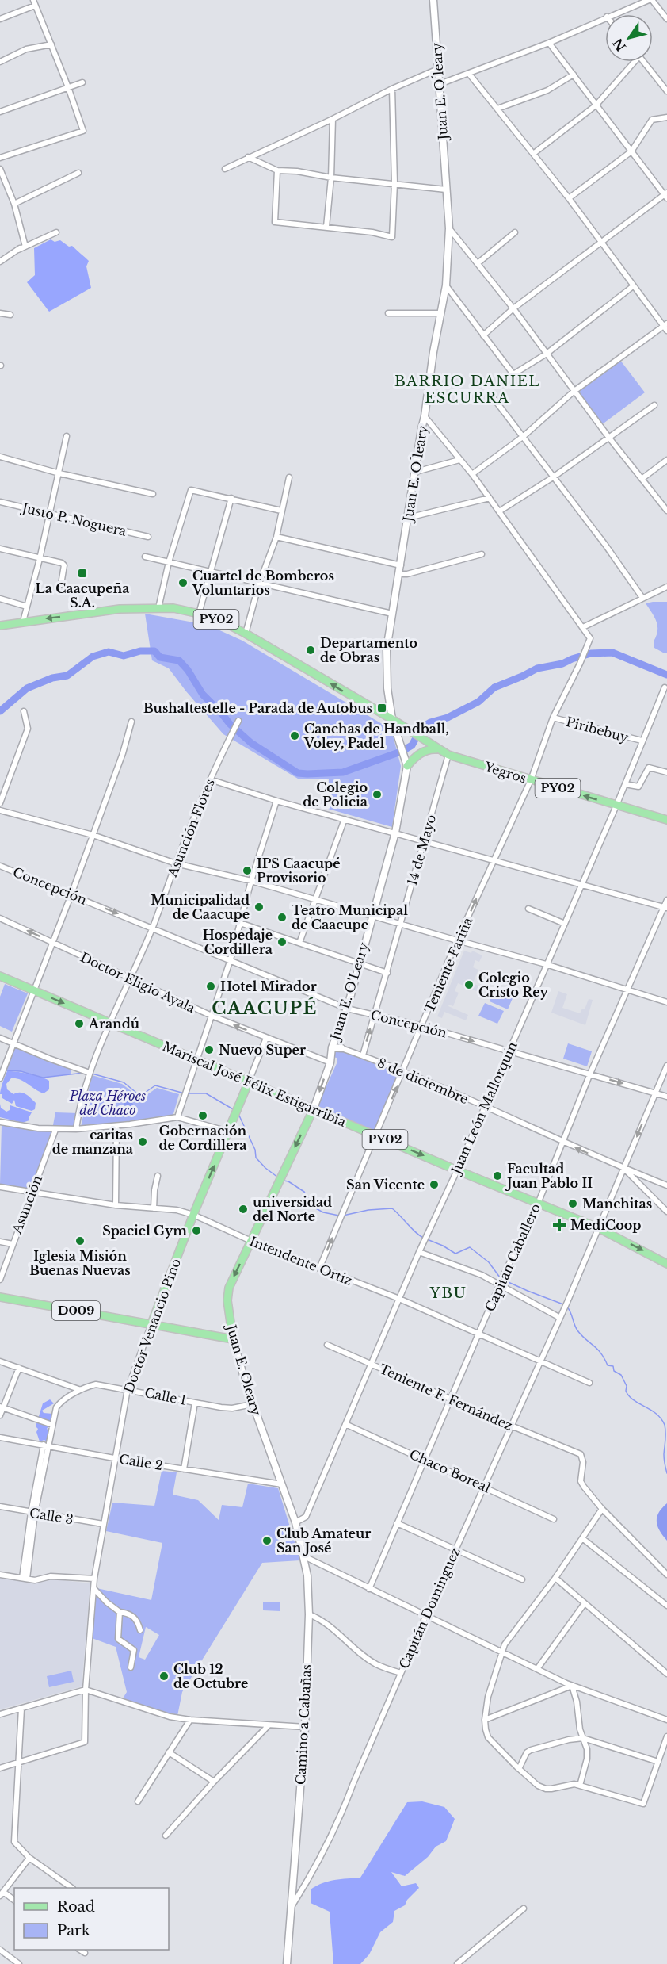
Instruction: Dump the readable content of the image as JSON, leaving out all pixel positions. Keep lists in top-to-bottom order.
{
  "streets": {
    "main road": [
      "PY02",
      "Yegros",
      "Juan E. O'Leary",
      "Mariscal José Félix Estigarribia",
      "D009",
      "Doctor Venancio Pino",
      "Juan E. Oleary"
    ],
    "street": [
      "Juan E. O´leary",
      "Justo P. Noguera",
      "Piribebuy",
      "Asunción Flores",
      "14 de Mayo",
      "Concepción",
      "Teniente Fariña",
      "Doctor Eligio Ayala",
      "8 de diciembre",
      "Juan León Mallorquín",
      "Asunción",
      "Capitan Caballero",
      "Intendente Ortiz",
      "Calle 1",
      "Teniente F. Fernández",
      "Calle 2",
      "Chaco Boreal",
      "Calle 3",
      "Capitán Dominguez",
      "Camino a Cabañas"
    ]
  },
  "crossings": [
    ["Juan E. O´leary", "PY02"],
    ["Juan E. O´leary", "Yegros"],
    ["Juan E. O´leary", "Juan E. O'Leary"],
    ["PY02", "Yegros"],
    ["PY02", "Juan E. O'Leary"],
    ["Piribebuy", "Teniente Fariña"],
    ["Piribebuy", "Juan León Mallorquín"],
    ["Yegros", "14 de Mayo"],
    ["Yegros", "Teniente Fariña"],
    ["Yegros", "Juan E. O'Leary"],
    ["Yegros", "Juan León Mallorquín"],
    ["Asunción Flores", "Concepción"],
    ["Asunción Flores", "Doctor Eligio Ayala"],
    ["Asunción Flores", "Mariscal José Félix Estigarribia"],
    ["14 de Mayo", "Concepción"],
    ["14 de Mayo", "8 de diciembre"],
    ["Concepción", "Teniente Fariña"],
    ["Concepción", "Juan E. O'Leary"],
    ["Concepción", "Juan León Mallorquín"],
    ["Concepción", "Capitan Caballero"],
    ["Teniente Fariña", "8 de diciembre"],
    ["Teniente Fariña", "Mariscal José Félix Estigarribia"],
    ["Teniente Fariña", "Intendente Ortiz"],
    ["Doctor Eligio Ayala", "Juan E. O'Leary"],
    ["Doctor Eligio Ayala", "Doctor Venancio Pino"],
    ["Juan E. O'Leary", "Mariscal José Félix Estigarribia"],
    ["Juan E. O'Leary", "Juan E. Oleary"],
    ["8 de diciembre", "Juan León Mallorquín"],
    ["8 de diciembre", "Capitan Caballero"],
    ["Mariscal José Félix Estigarribia", "Juan León Mallorquín"],
    ["Mariscal José Félix Estigarribia", "Capitan Caballero"],
    ["Mariscal José Félix Estigarribia", "Doctor Venancio Pino"],
    ["Mariscal José Félix Estigarribia", "Capitán Dominguez"],
    ["Juan León Mallorquín", "Intendente Ortiz"],
    ["Juan León Mallorquín", "Teniente F. Fernández"],
    ["Juan León Mallorquín", "Chaco Boreal"],
    ["Juan León Mallorquín", "Camino a Cabañas"],
    ["Asunción", "Intendente Ortiz"],
    ["Capitan Caballero", "Intendente Ortiz"],
    ["Capitan Caballero", "Teniente F. Fernández"],
    ["Capitan Caballero", "Chaco Boreal"],
    ["Intendente Ortiz", "Doctor Venancio Pino"],
    ["Intendente Ortiz", "Juan E. Oleary"],
    ["Intendente Ortiz", "Capitán Dominguez"],
    ["D009", "Doctor Venancio Pino"],
    ["D009", "Juan E. Oleary"],
    ["Doctor Venancio Pino", "Calle 1"],
    ["Doctor Venancio Pino", "Calle 2"],
    ["Doctor Venancio Pino", "Calle 3"],
    ["Juan E. Oleary", "Calle 1"],
    ["Juan E. Oleary", "Calle 2"],
    ["Juan E. Oleary", "Camino a Cabañas"],
    ["Teniente F. Fernández", "Capitán Dominguez"],
    ["Calle 2", "Camino a Cabañas"],
    ["Chaco Boreal", "Capitán Dominguez"],
    ["Capitán Dominguez", "Camino a Cabañas"]
  ],
  "one_way": ["Teniente Fariña"],
  "districts": ["BARRIO DANIEL ESCURRA", "CAACUPÉ", "YBU"],
  "parks": ["Plaza Héroes del Chaco"],
  "places": {
    "transit": ["La Caacupeña S.A.", "Bushaltestelle - Parada de Autobus"],
    "other": [
      "Cuartel de Bomberos Voluntarios",
      "Departamento de Obras",
      "Canchas de Handball, Voley, Padel",
      "Colegio de Policia",
      "IPS Caacupé Provisorio",
      "Municipalidad de Caacupe",
      "Teatro Municipal de Caacupe",
      "Hospedaje Cordillera",
      "Colegio Cristo Rey",
      "Hotel Mirador",
      "Arandú",
      "Nuevo Super",
      "Gobernación de Cordillera",
      "caritas de manzana",
      "Facultad Juan Pablo II",
      "San Vicente",
      "Manchitas",
      "universidad del Norte",
      "Spaciel Gym",
      "Iglesia Misión Buenas Nuevas",
      "Club Amateur San José",
      "Club 12 de Octubre"
    ],
    "health": ["MediCoop"]
  },
  "legend": ["Road", "Park"],
  "north": "bottom left"
}
